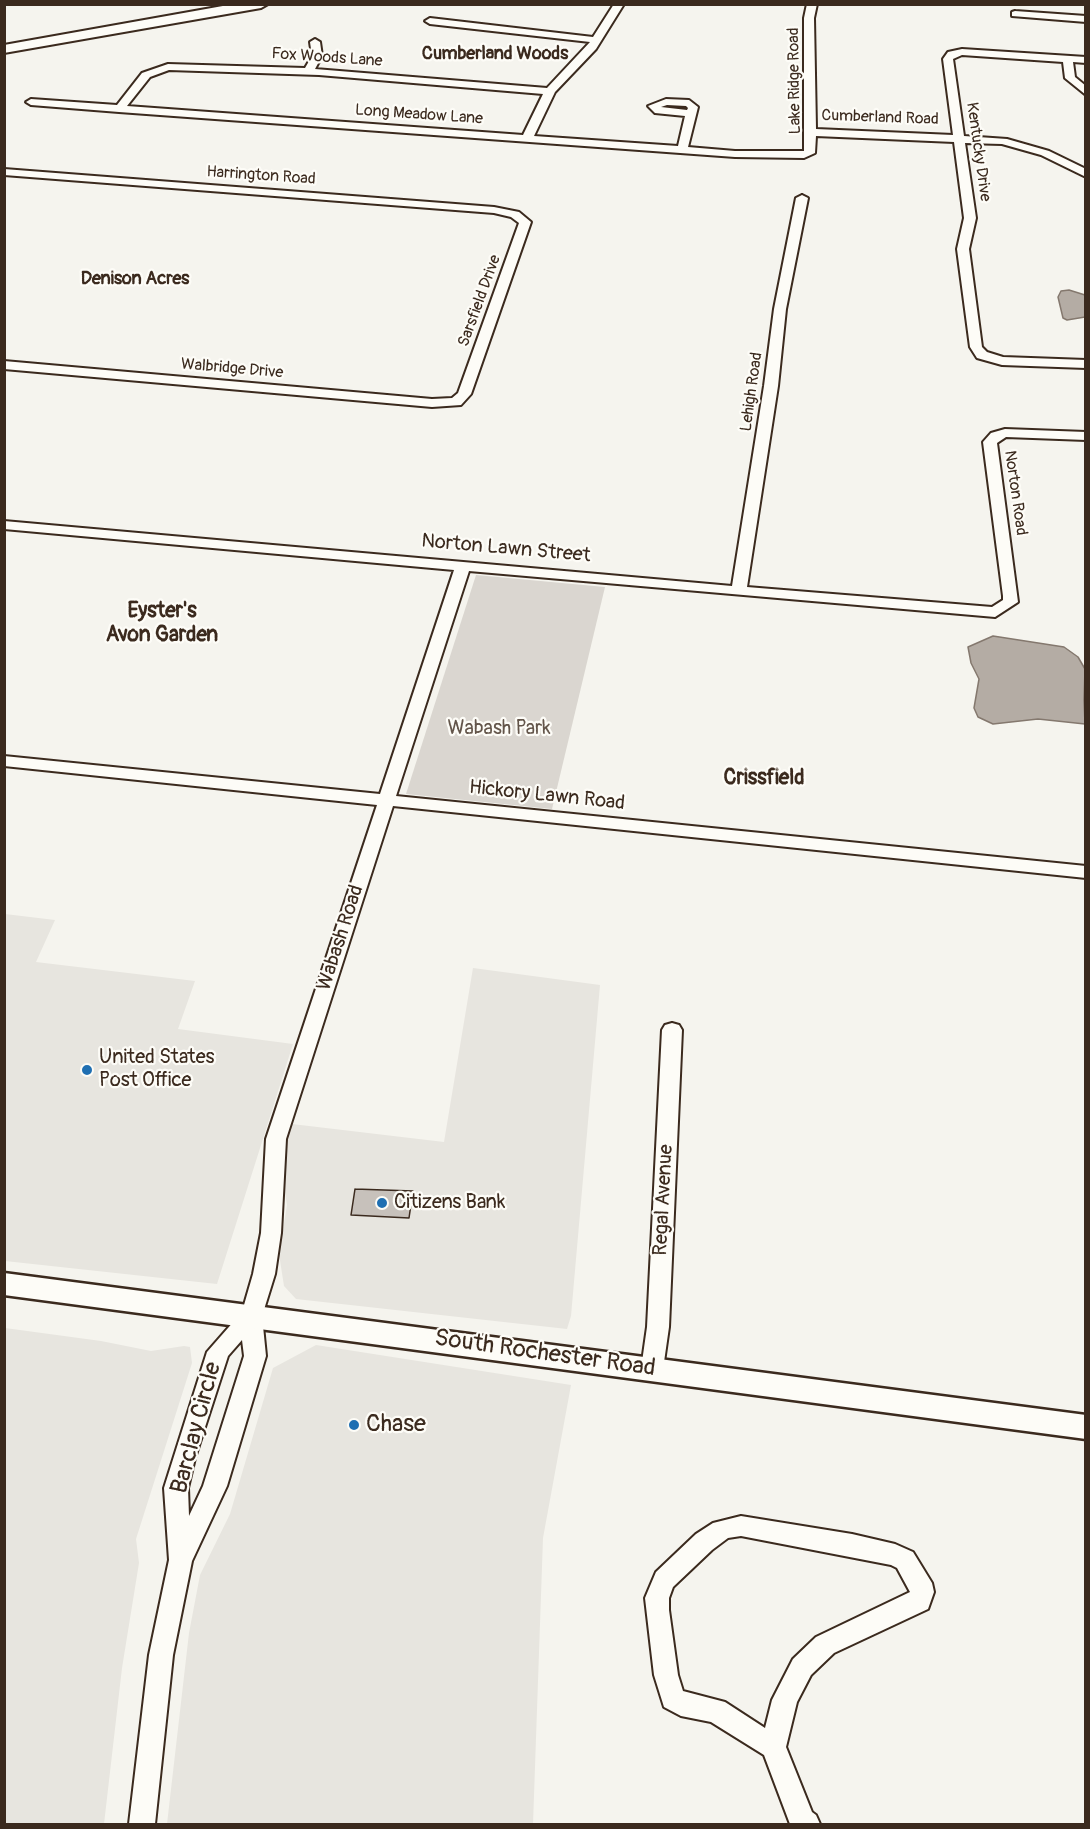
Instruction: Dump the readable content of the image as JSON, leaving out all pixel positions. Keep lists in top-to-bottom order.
{
  "streets": {
    "main road": ["South Rochester Road"],
    "street": [
      "Fox Woods Lane",
      "Lake Ridge Road",
      "Long Meadow Lane",
      "Cumberland Road",
      "Kentucky Drive",
      "Harrington Road",
      "Sarsfield Drive",
      "Walbridge Drive",
      "Lehigh Road",
      "Norton Road",
      "Norton Lawn Street",
      "Hickory Lawn Road",
      "Wabash Road",
      "Regal Avenue",
      "Barclay Circle"
    ]
  },
  "crossings": [
    ["Fox Woods Lane", "Long Meadow Lane"],
    ["Lake Ridge Road", "Long Meadow Lane"],
    ["Lake Ridge Road", "Cumberland Road"],
    ["Cumberland Road", "Kentucky Drive"],
    ["Harrington Road", "Sarsfield Drive"],
    ["Sarsfield Drive", "Walbridge Drive"],
    ["Lehigh Road", "Norton Lawn Street"],
    ["Norton Road", "Norton Lawn Street"],
    ["Norton Lawn Street", "Wabash Road"],
    ["Hickory Lawn Road", "Wabash Road"],
    ["Wabash Road", "South Rochester Road"],
    ["Wabash Road", "Barclay Circle"],
    ["Regal Avenue", "South Rochester Road"],
    ["South Rochester Road", "Barclay Circle"]
  ],
  "districts": [
    "Cumberland Woods",
    "Denison Acres",
    "Eyster's Avon Garden",
    "Crissfield"
  ],
  "parks": ["Wabash Park"],
  "places": ["United States Post Office", "Citizens Bank", "Chase"]
}
